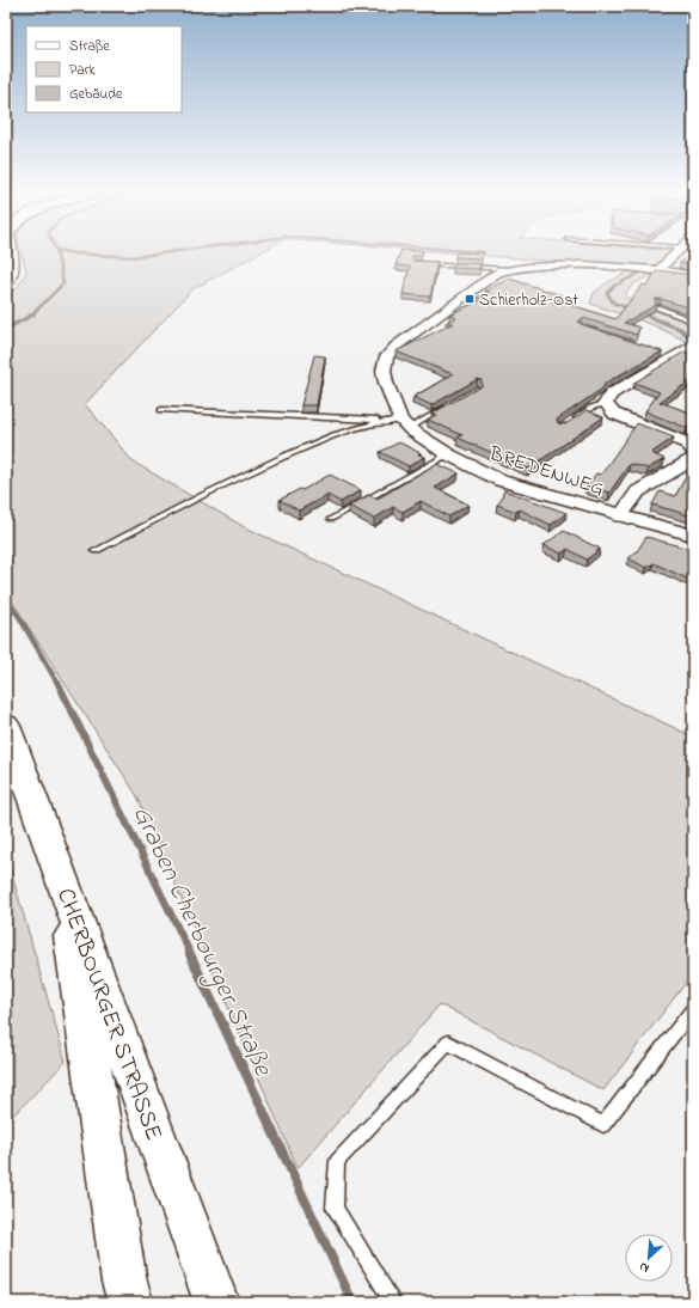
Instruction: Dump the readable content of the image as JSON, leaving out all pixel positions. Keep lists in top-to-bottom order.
{
  "streets": {
    "main road": ["CHERBOURGER STRASSE"],
    "street": ["BREDENWEG"]
  },
  "water": ["Graben Cherbourger Straße"],
  "places": {
    "transit": ["Schierholz-Ost"]
  },
  "legend": ["Straße", "Park", "Gebäude"],
  "north": "bottom left"
}
